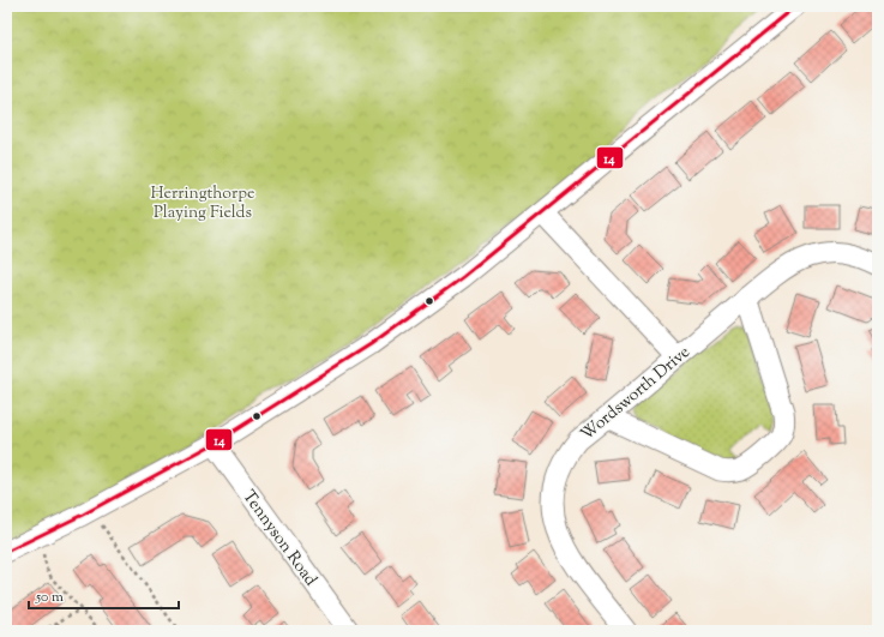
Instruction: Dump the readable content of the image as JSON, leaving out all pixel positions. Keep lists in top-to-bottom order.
{
  "streets": {
    "street": ["Wordsworth Drive", "Tennyson Road"]
  },
  "parks": ["Herringthorpe Playing Fields"],
  "lines": ["transit line 14"],
  "scale_bar": "50 m"
}
